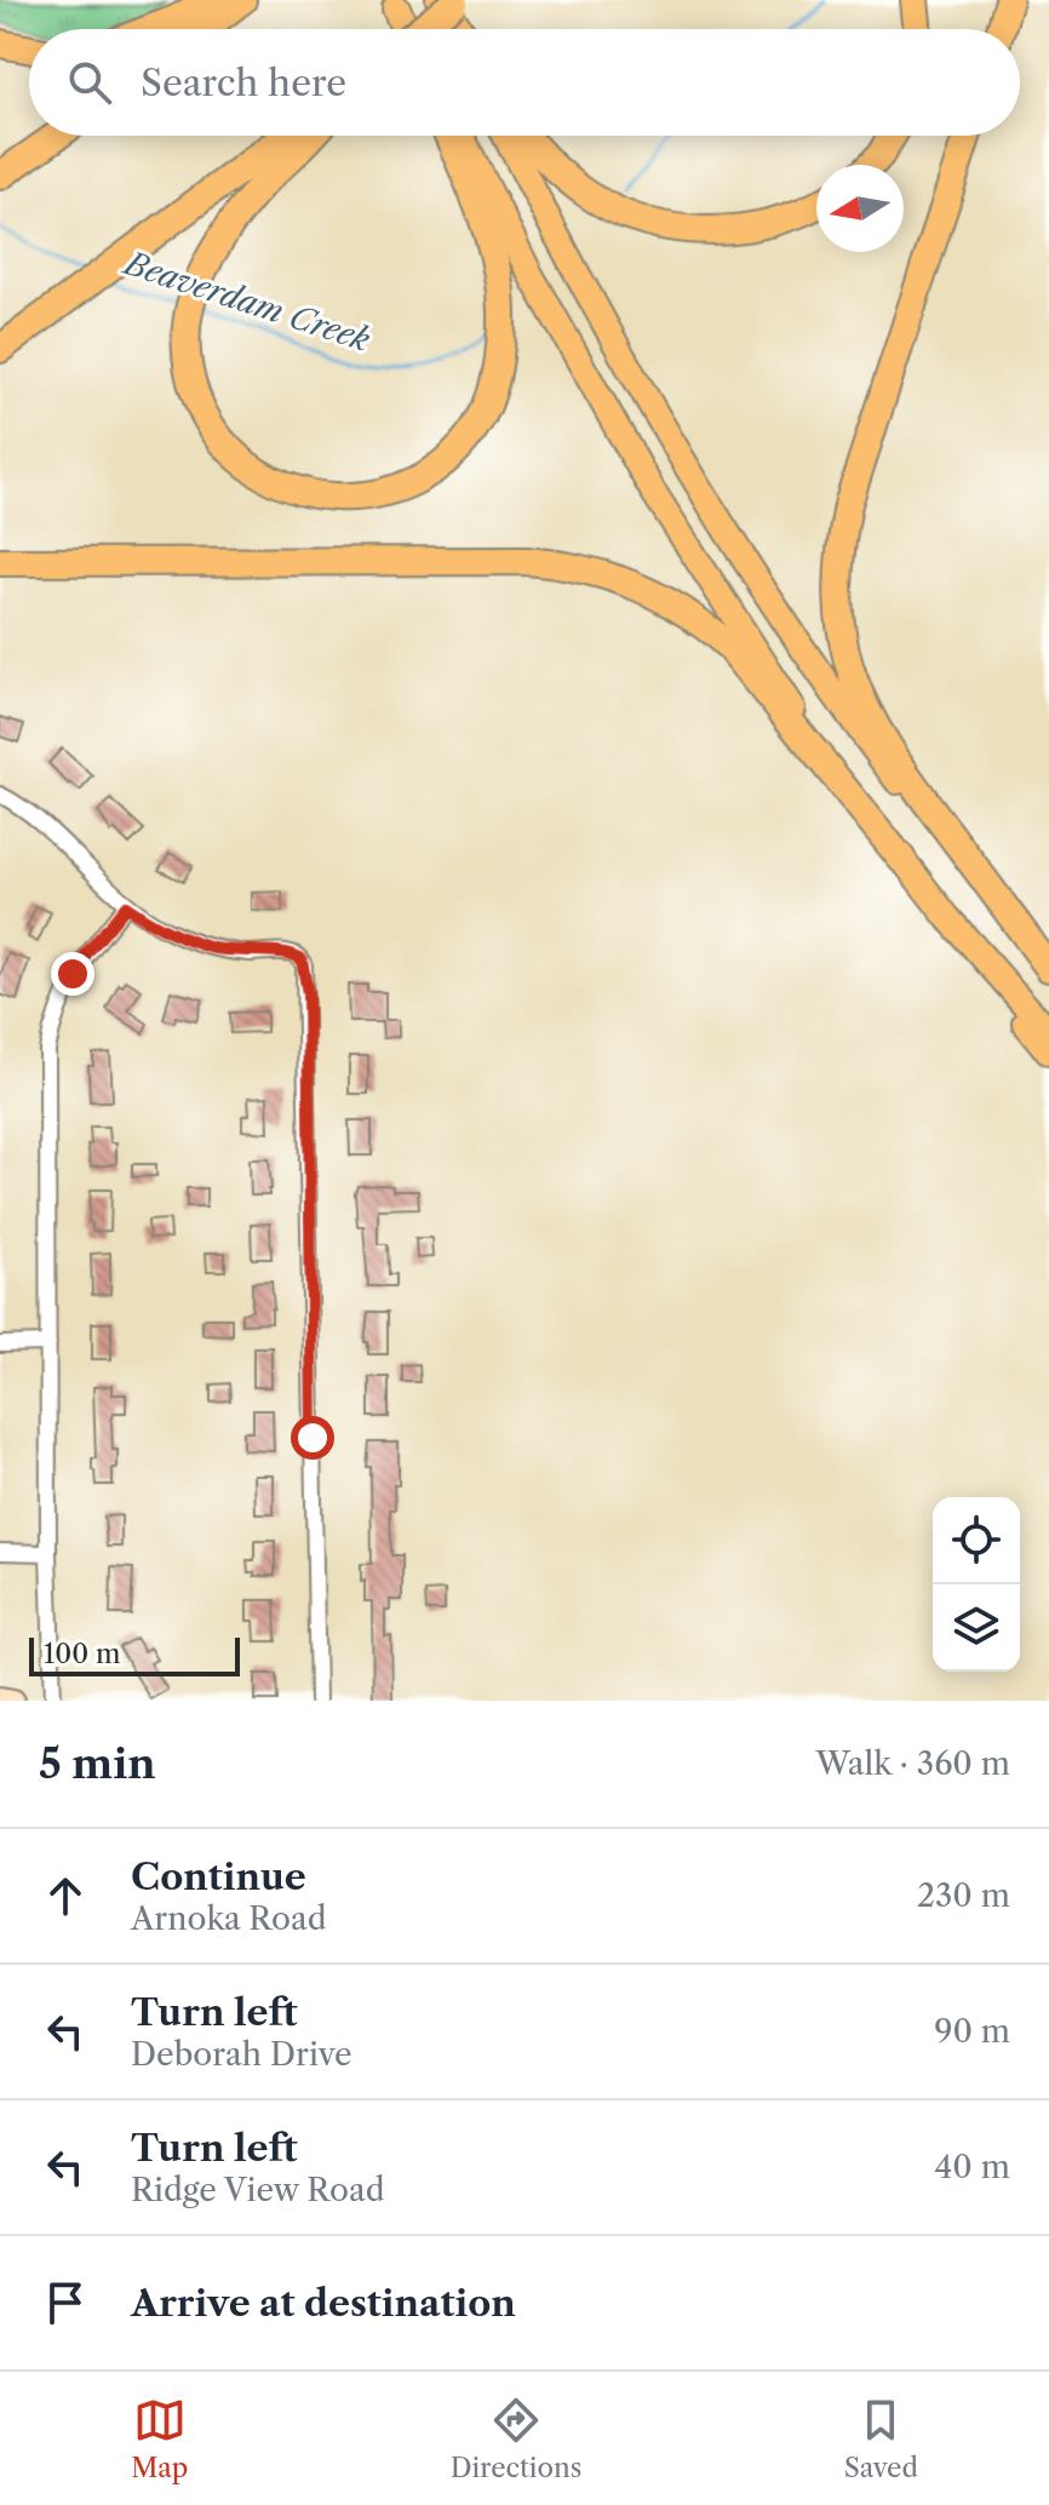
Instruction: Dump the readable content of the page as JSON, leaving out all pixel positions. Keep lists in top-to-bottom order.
{
  "water": ["Beaverdam Creek"],
  "scale_bar": "100 m",
  "north": "left",
  "page": {
    "search": "Search here",
    "scale": "100 m",
    "heading": ["5 min", "Walk · 360 m"],
    "list": [
      ["Continue", "Arnoka Road", "230 m"],
      ["Turn left", "Deborah Drive", "90 m"],
      ["Turn left", "Ridge View Road", "40 m"],
      "Arrive at destination"
    ],
    "nav": ["Map", "Directions", "Saved"]
  }
}
